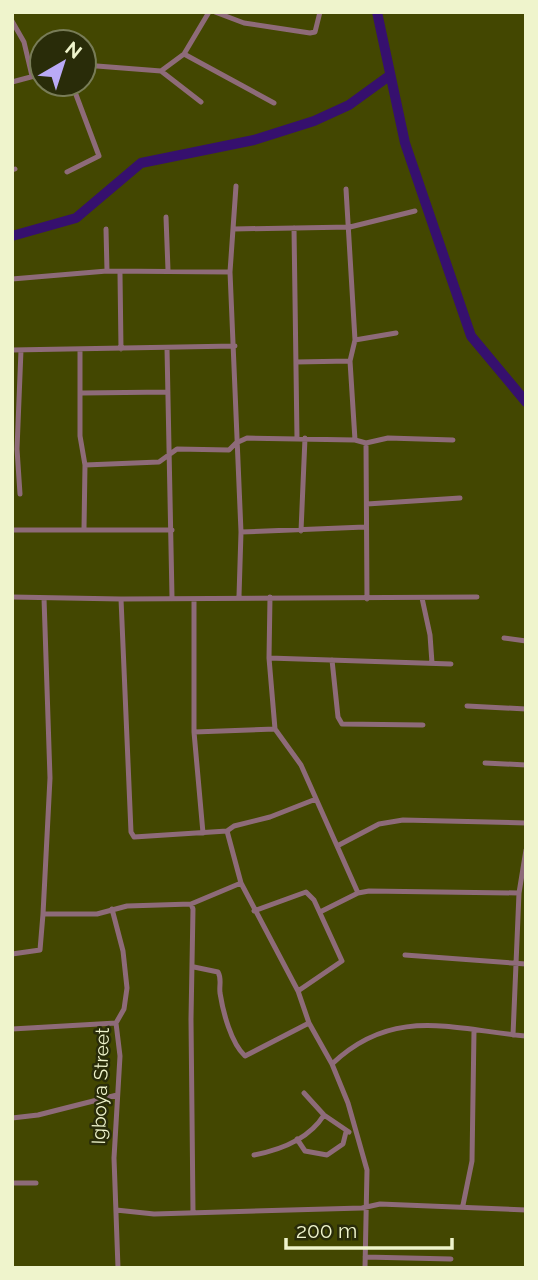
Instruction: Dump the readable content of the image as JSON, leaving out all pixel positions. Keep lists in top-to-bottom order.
{
  "streets": {
    "street": ["Igboya Street"]
  },
  "scale_bar": "200 m",
  "north": "top right"
}
